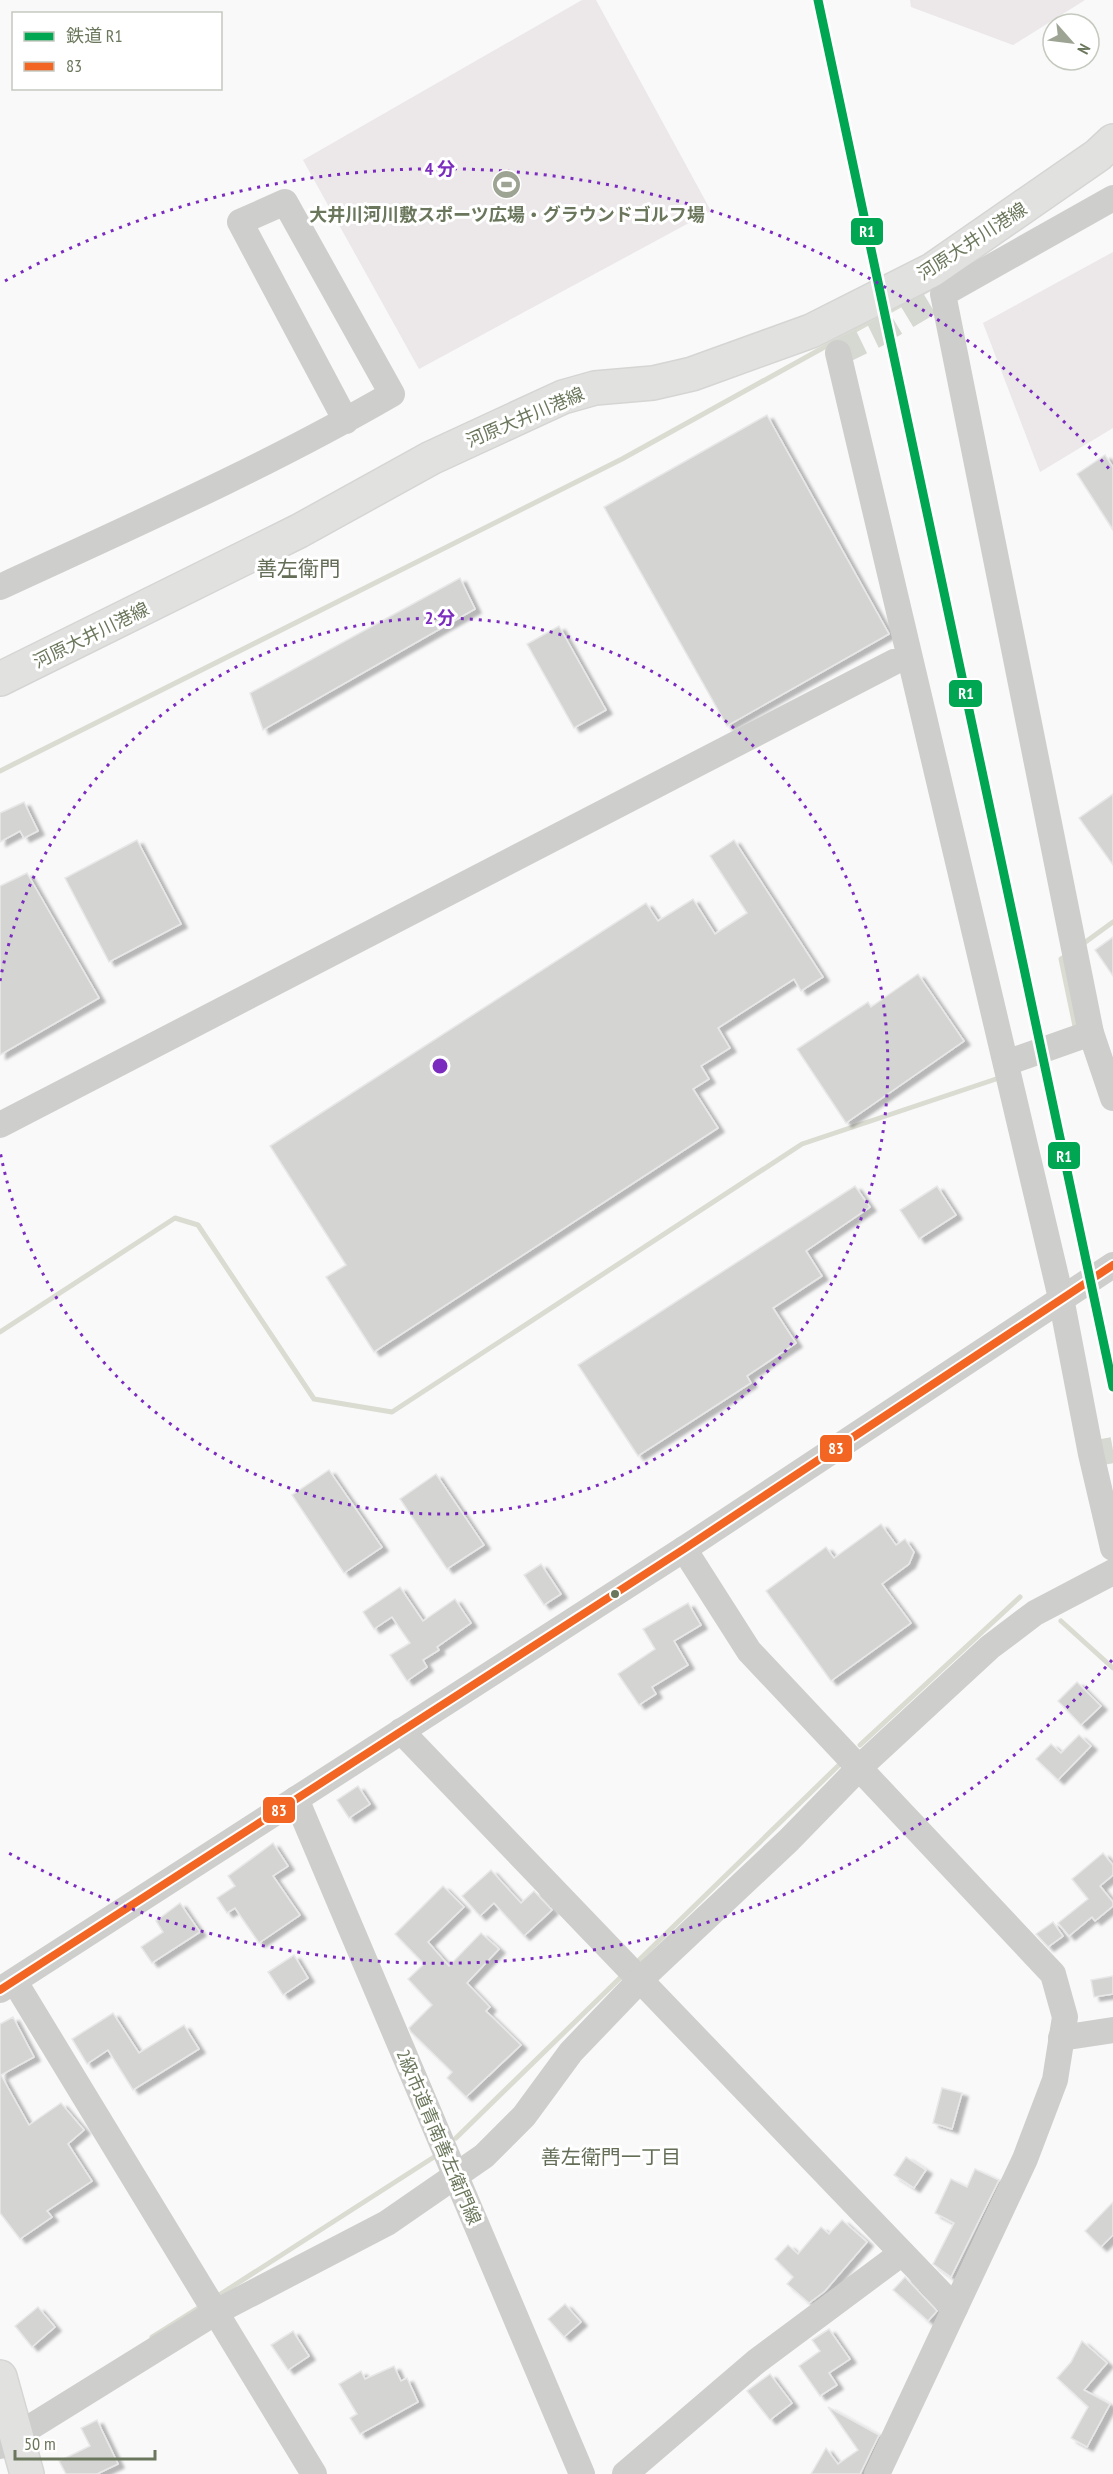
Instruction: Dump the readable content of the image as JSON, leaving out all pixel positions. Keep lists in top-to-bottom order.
{
  "streets": {
    "main road": ["河原大井川港線"],
    "street": ["2級市道青南善左衛門線"]
  },
  "districts": ["善左衛門", "善左衛門一丁目"],
  "places": {
    "sports": ["大井川河川敷スポーツ広場・グラウンドゴルフ場"]
  },
  "lines": ["rail line R1", "transit line 83"],
  "legend": ["鉄道 R1", "83"],
  "scale_bar": "50 m",
  "north": "bottom right",
  "rings": ["4 分", "2 分"]
}
